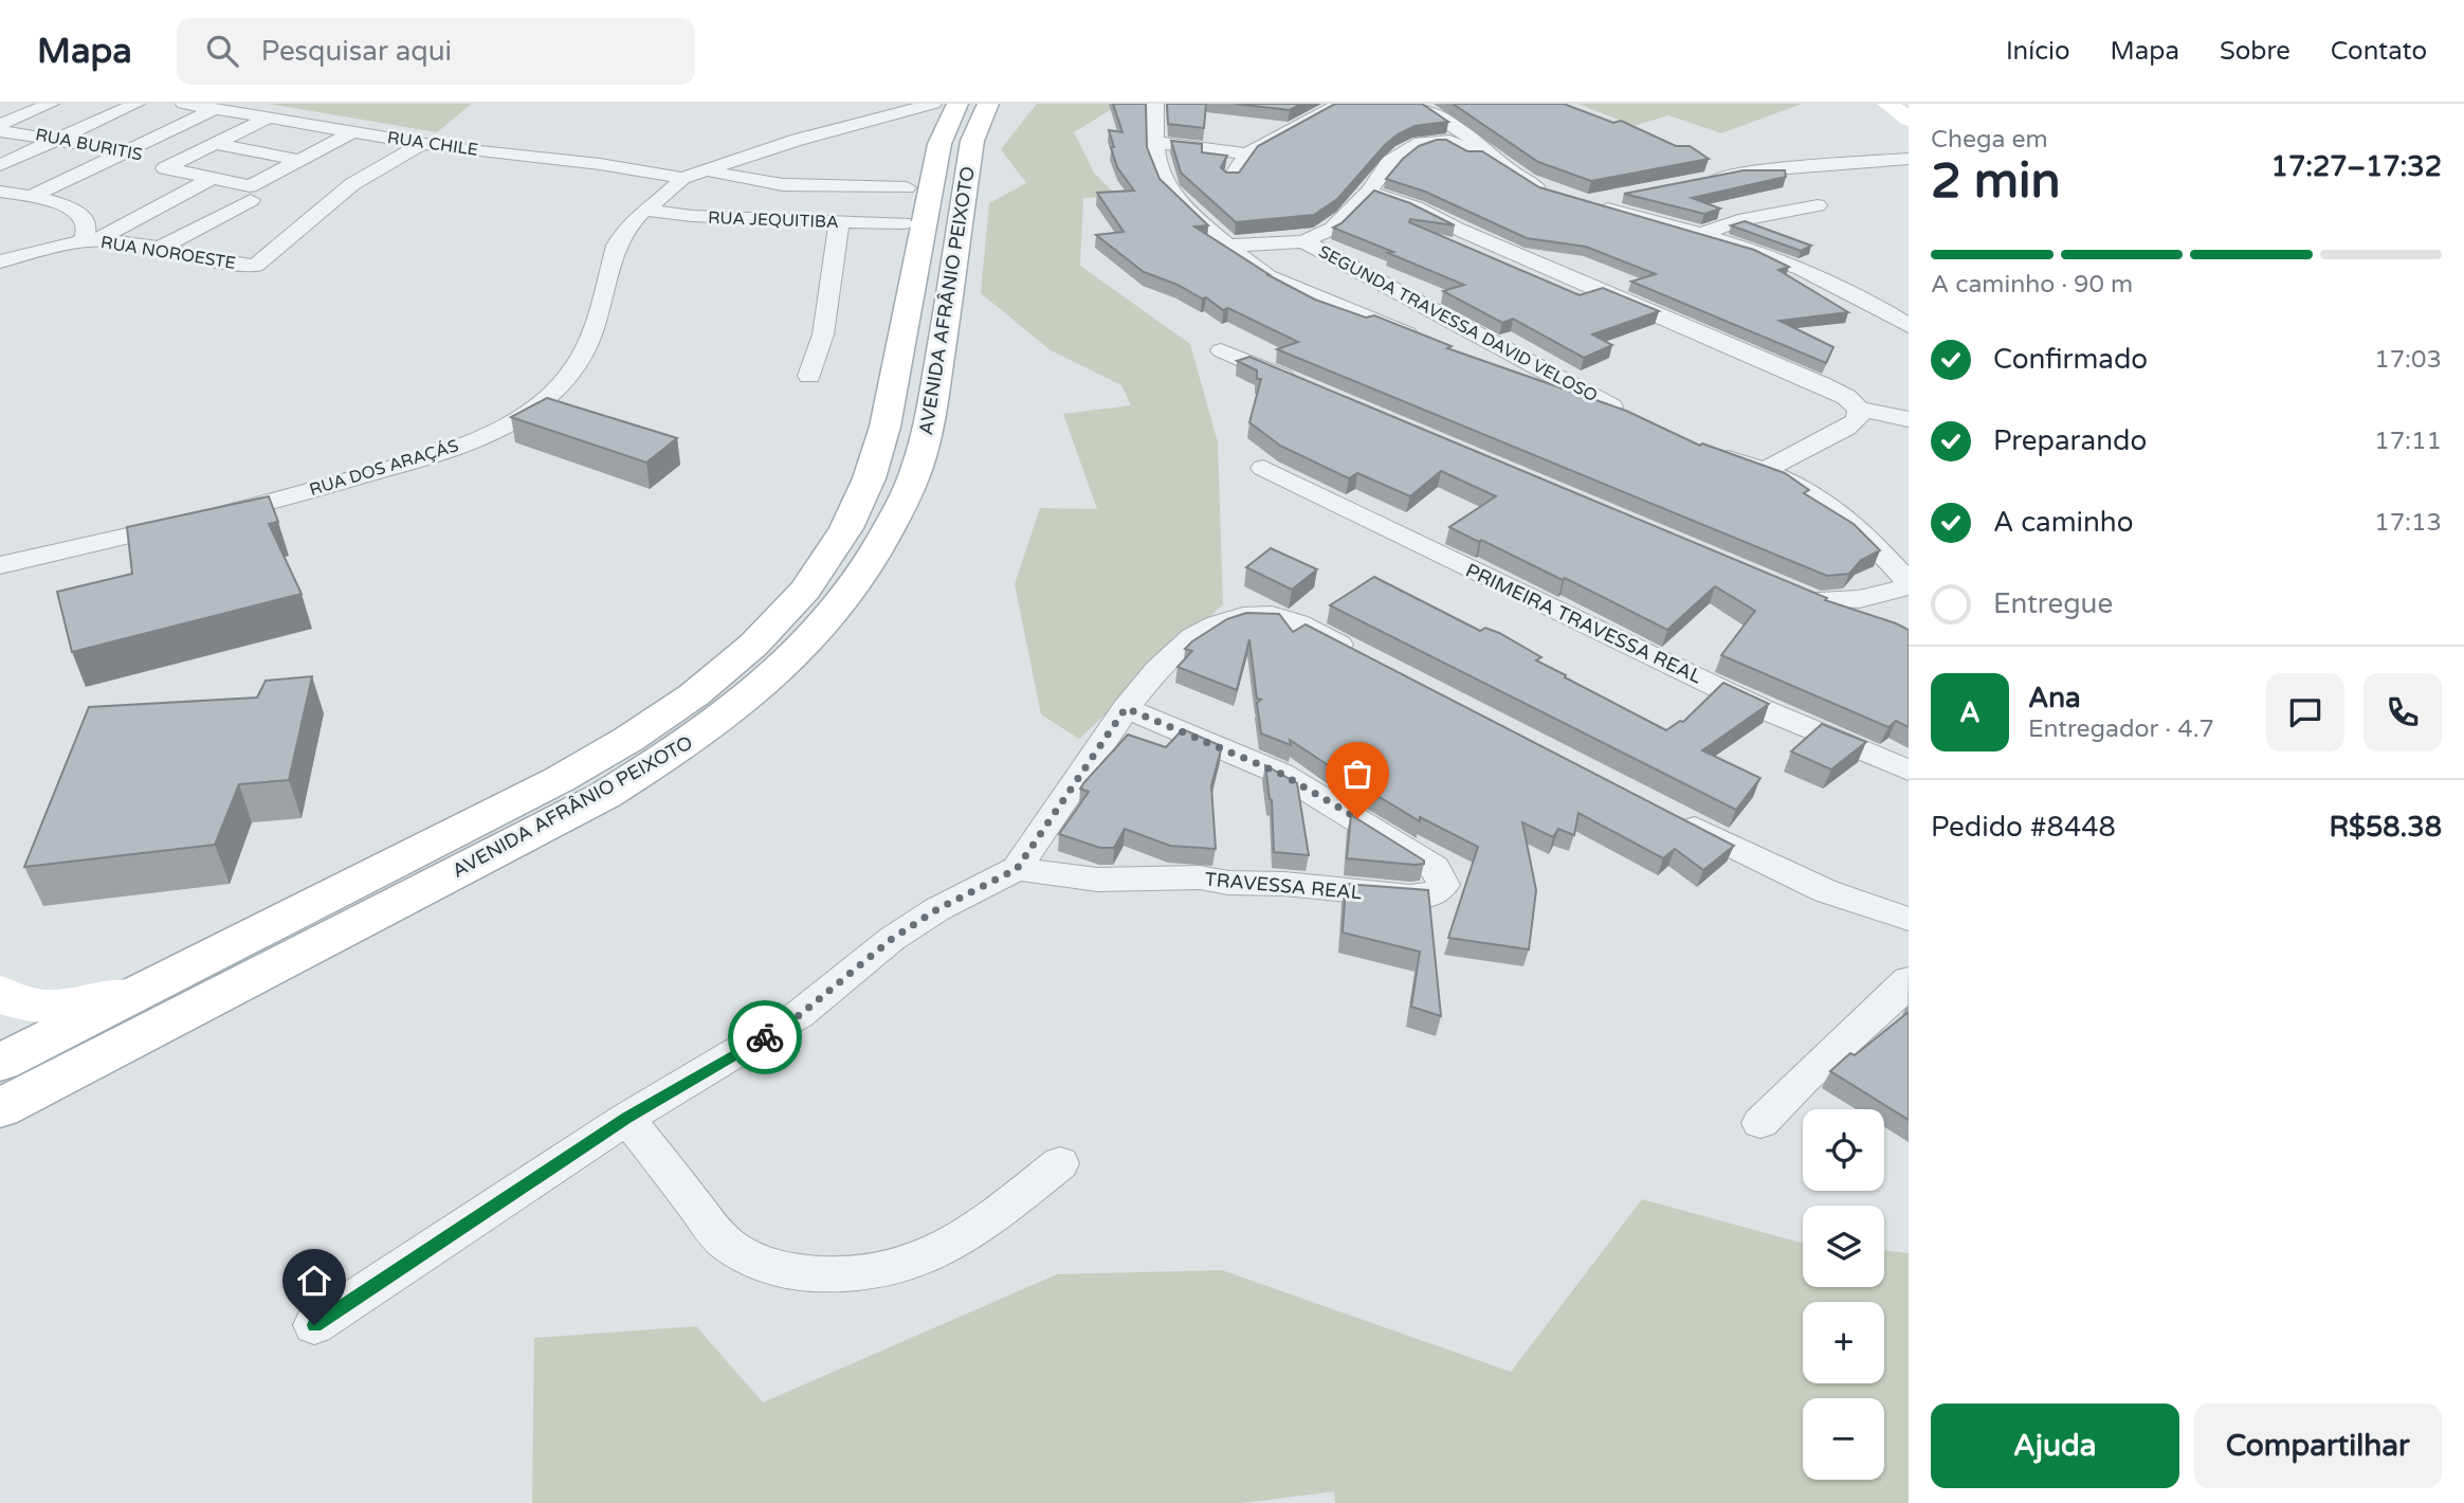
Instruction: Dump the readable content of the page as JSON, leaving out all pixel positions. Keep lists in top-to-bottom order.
{
  "streets": {
    "main road": ["AVENIDA AFRÂNIO PEIXOTO"],
    "street": [
      "RUA CHILE",
      "RUA BURITIS",
      "RUA JEQUITIBA",
      "RUA NOROESTE",
      "SEGUNDA TRAVESSA DAVID VELOSO",
      "RUA DOS ARAÇÁS",
      "PRIMEIRA TRAVESSA REAL",
      "TRAVESSA REAL"
    ]
  },
  "crossings": [
    ["RUA CHILE", "RUA NOROESTE"],
    ["RUA CHILE", "RUA DOS ARAÇÁS"],
    ["RUA JEQUITIBA", "RUA DOS ARAÇÁS"]
  ],
  "page": {
    "header": "Mapa",
    "search": "Pesquisar aqui",
    "nav": [
      "Início",
      "Mapa",
      "Sobre",
      "Contato"
    ],
    "heading": ["2 min", "Chega em", "17:27–17:32"],
    "panel": [
      "Ana",
      "Entregador · 4.7",
      "Pedido #8448",
      "R$58.38"
    ],
    "bar": "A caminho · 90 m",
    "list": [
      ["Confirmado", "17:03"],
      ["Preparando", "17:11"],
      ["A caminho", "17:13"],
      "Entregue"
    ],
    "round": "A",
    "map_buttons": ["+", "−"],
    "buttons": ["Ajuda", "Compartilhar"]
  }
}
